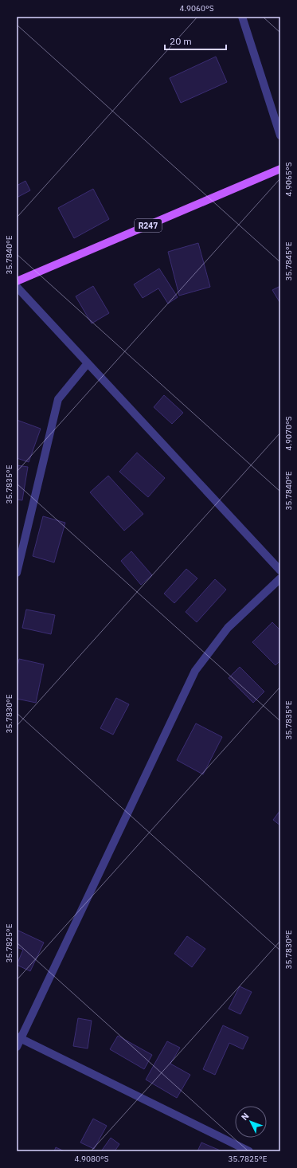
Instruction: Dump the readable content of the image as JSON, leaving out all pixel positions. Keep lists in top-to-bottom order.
{
  "streets": {
    "main road": ["R247"]
  },
  "scale_bar": "20 m",
  "north": "top left",
  "coordinates": [
    "4.9060°S",
    "4.9065°S",
    "35.7840°E",
    "35.7845°E",
    "4.9070°S",
    "35.7835°E",
    "35.7830°E",
    "35.7825°E",
    "4.9080°S"
  ]
}
